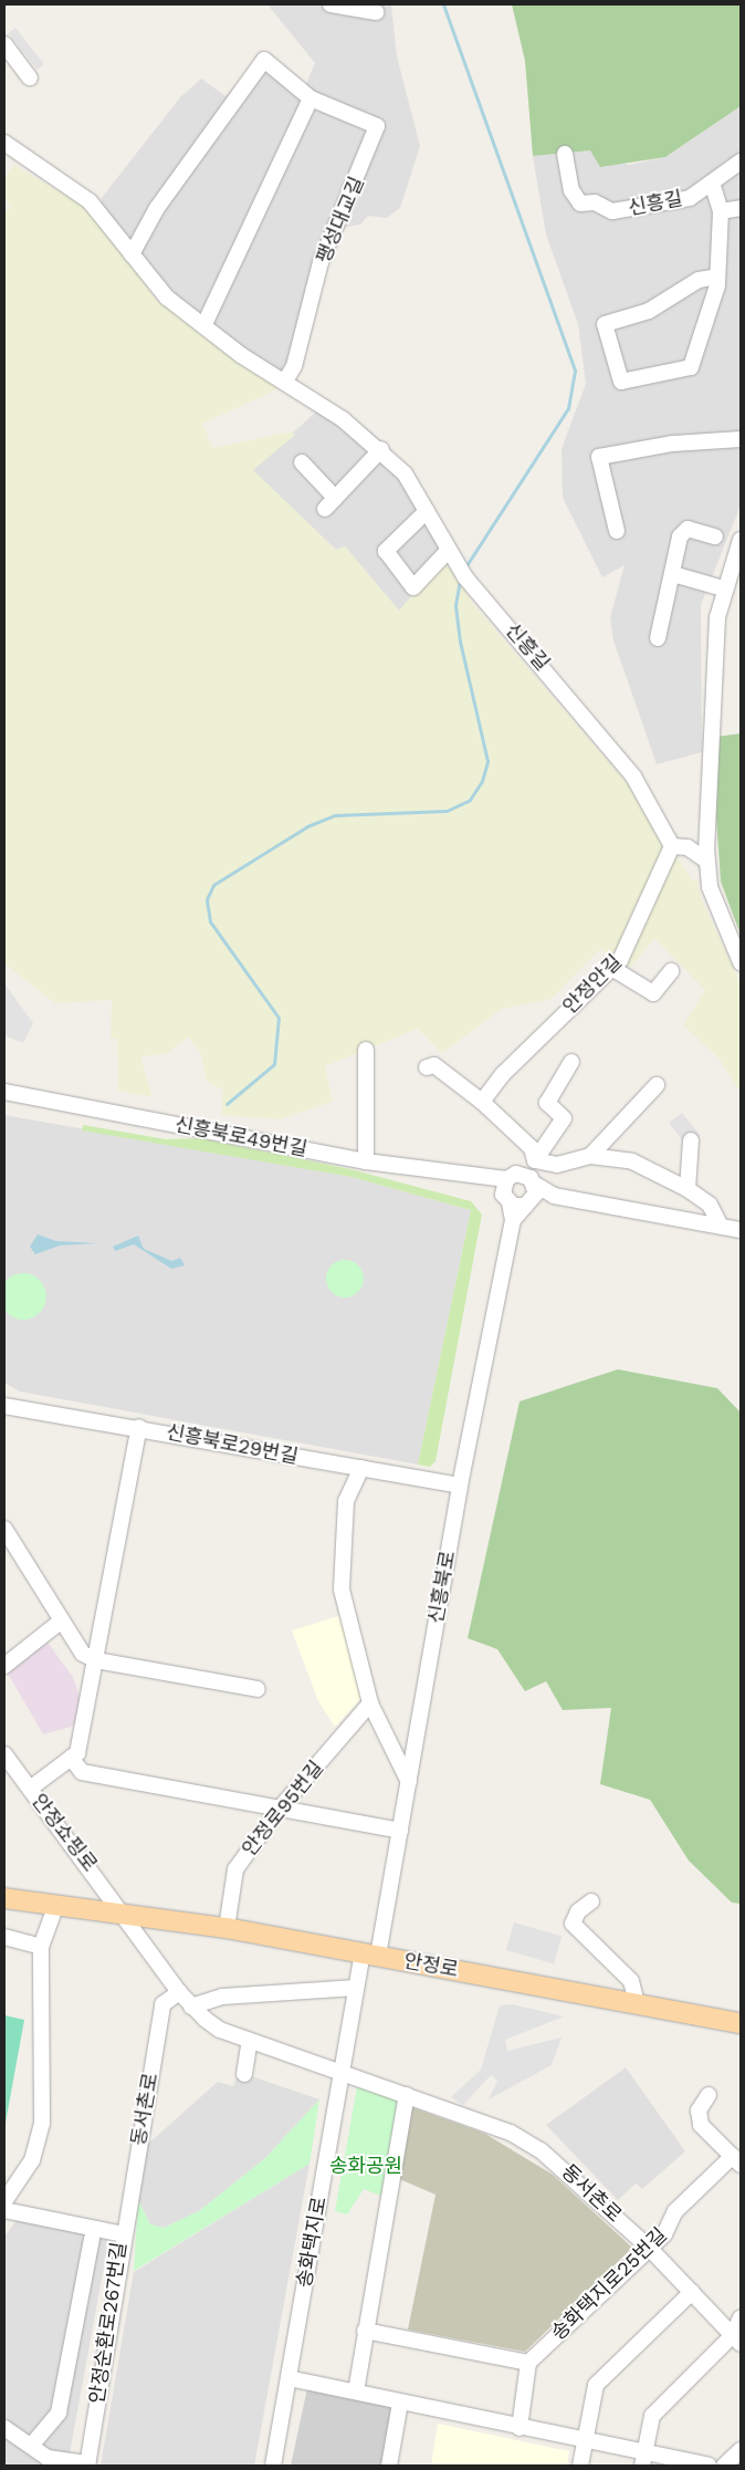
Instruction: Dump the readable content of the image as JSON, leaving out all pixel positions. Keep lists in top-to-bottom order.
{
  "streets": {
    "main road": ["안정로"],
    "street": [
      "신흥길",
      "팽성대교길",
      "안정안길",
      "신흥북로49번길",
      "신흥북로29번길",
      "신흥북로",
      "안정로95번길",
      "안정쇼핑로",
      "동서촌로",
      "송화택지로",
      "송화택지로25번길",
      "안정순환로267번길"
    ]
  },
  "crossings": [
    ["신흥길", "안정안길"],
    ["신흥북로29번길", "신흥북로"],
    ["신흥북로", "안정로"],
    ["신흥북로", "송화택지로"],
    ["안정로95번길", "안정로"],
    ["안정쇼핑로", "안정로"],
    ["안정쇼핑로", "동서촌로"],
    ["안정로", "동서촌로"],
    ["안정로", "송화택지로"],
    ["동서촌로", "송화택지로"],
    ["동서촌로", "송화택지로25번길"],
    ["동서촌로", "안정순환로267번길"]
  ],
  "parks": ["송화공원"]
}
